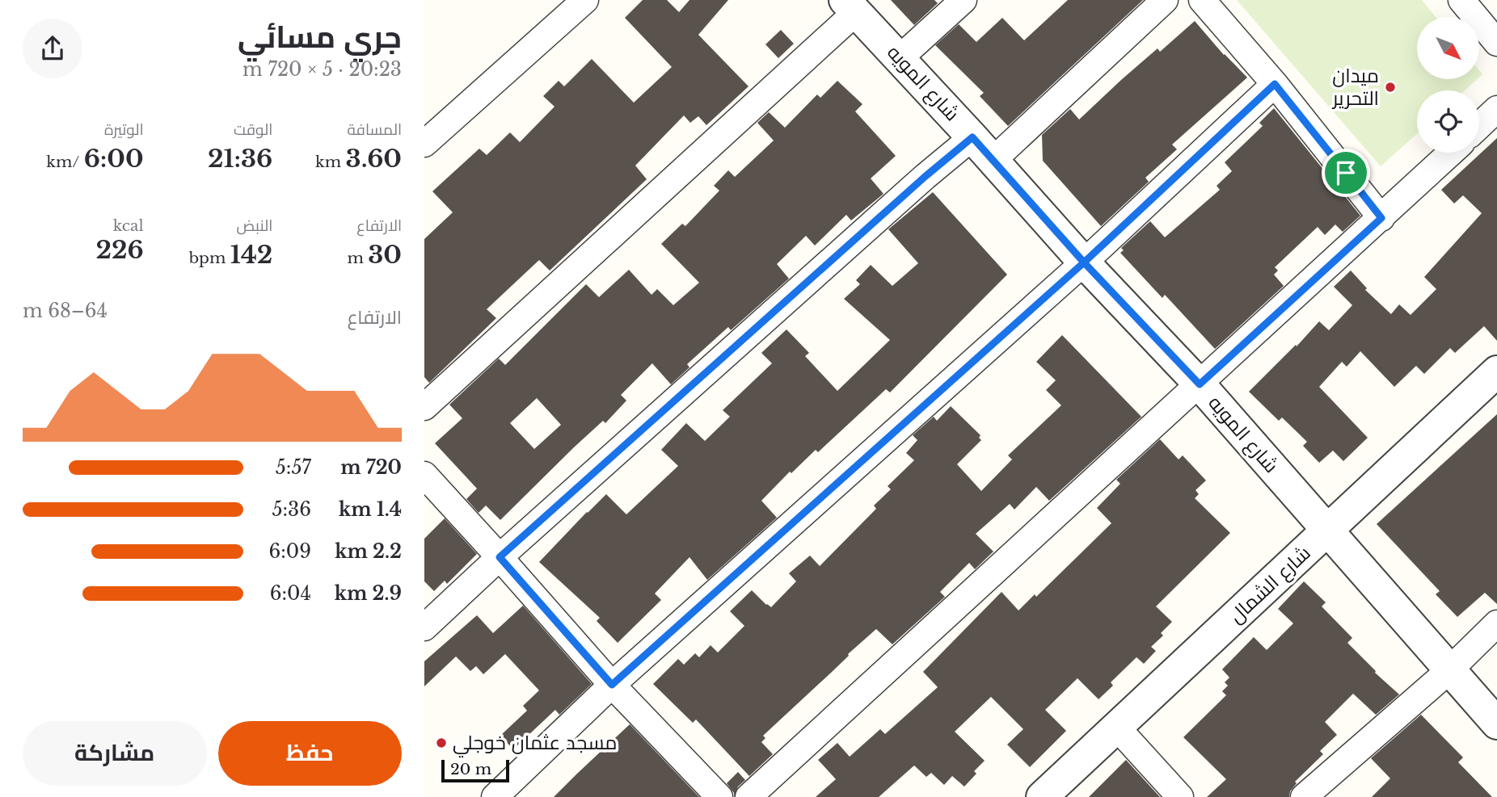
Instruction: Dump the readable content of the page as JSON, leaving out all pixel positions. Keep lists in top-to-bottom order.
{
  "streets": {
    "street": ["شارع المويه", "شارع الشمال"]
  },
  "crossings": [
    ["شارع المويه", "شارع الشمال"]
  ],
  "places": ["ميدان التحرير", "مسجد عثمان خوجلي"],
  "scale_bar": "20 m",
  "north": "bottom right",
  "page": {
    "heading": ["جري مسائي", "20:23 · 5 × 720 m"],
    "stats": [
      ["المسافة", "3.60 km"],
      ["الوقت", "21:36"],
      ["الوتيرة", "6:00 /km"],
      ["الارتفاع", "30 m"],
      ["النبض", "142 bpm"],
      ["kcal", "226"]
    ],
    "chart": ["الارتفاع", "64–68 m"],
    "list": [
      {
        "name": "720 m",
        "note": "5:57"
      },
      {
        "name": "1.4 km",
        "note": "5:36"
      },
      {
        "name": "2.2 km",
        "note": "6:09"
      },
      {
        "name": "2.9 km",
        "note": "6:04"
      }
    ],
    "buttons": ["حفظ", "مشاركة"],
    "scale": "20 m"
  }
}
